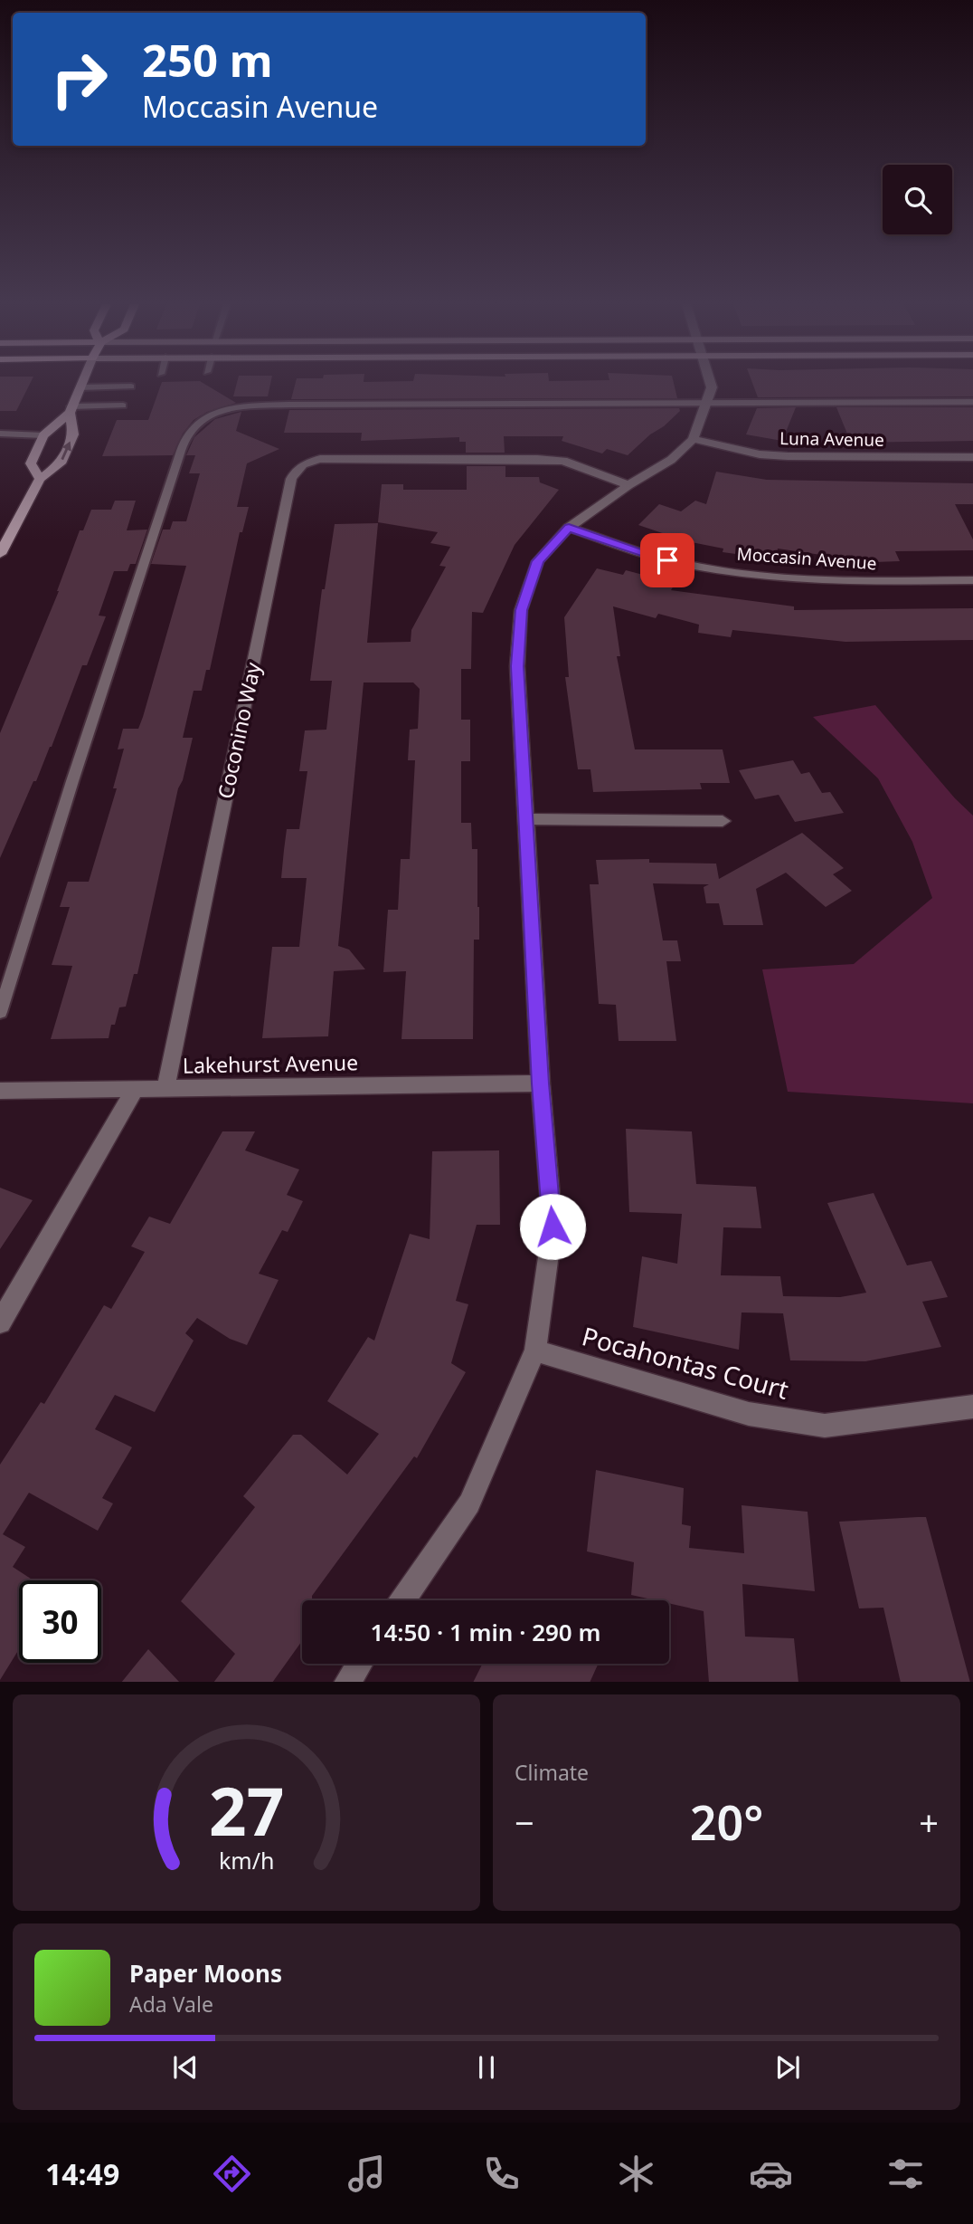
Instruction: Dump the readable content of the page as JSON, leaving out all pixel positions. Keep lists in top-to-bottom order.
{
  "streets": {
    "street": [
      "Luna Avenue",
      "Moccasin Avenue",
      "Coconino Way",
      "Lakehurst Avenue",
      "Pocahontas Court"
    ]
  },
  "crossings": [
    ["Coconino Way", "Lakehurst Avenue"]
  ],
  "page": {
    "turn": ["250 m", "Moccasin Avenue"],
    "limit": "30",
    "trip": "14:50 · 1 min · 290 m",
    "tile": "Climate",
    "heat": ["−", "20°", "+"],
    "song": ["Paper Moons", "Ada Vale"],
    "tabs": "14:49",
    "gauge": ["27", "km/h"]
  }
}
